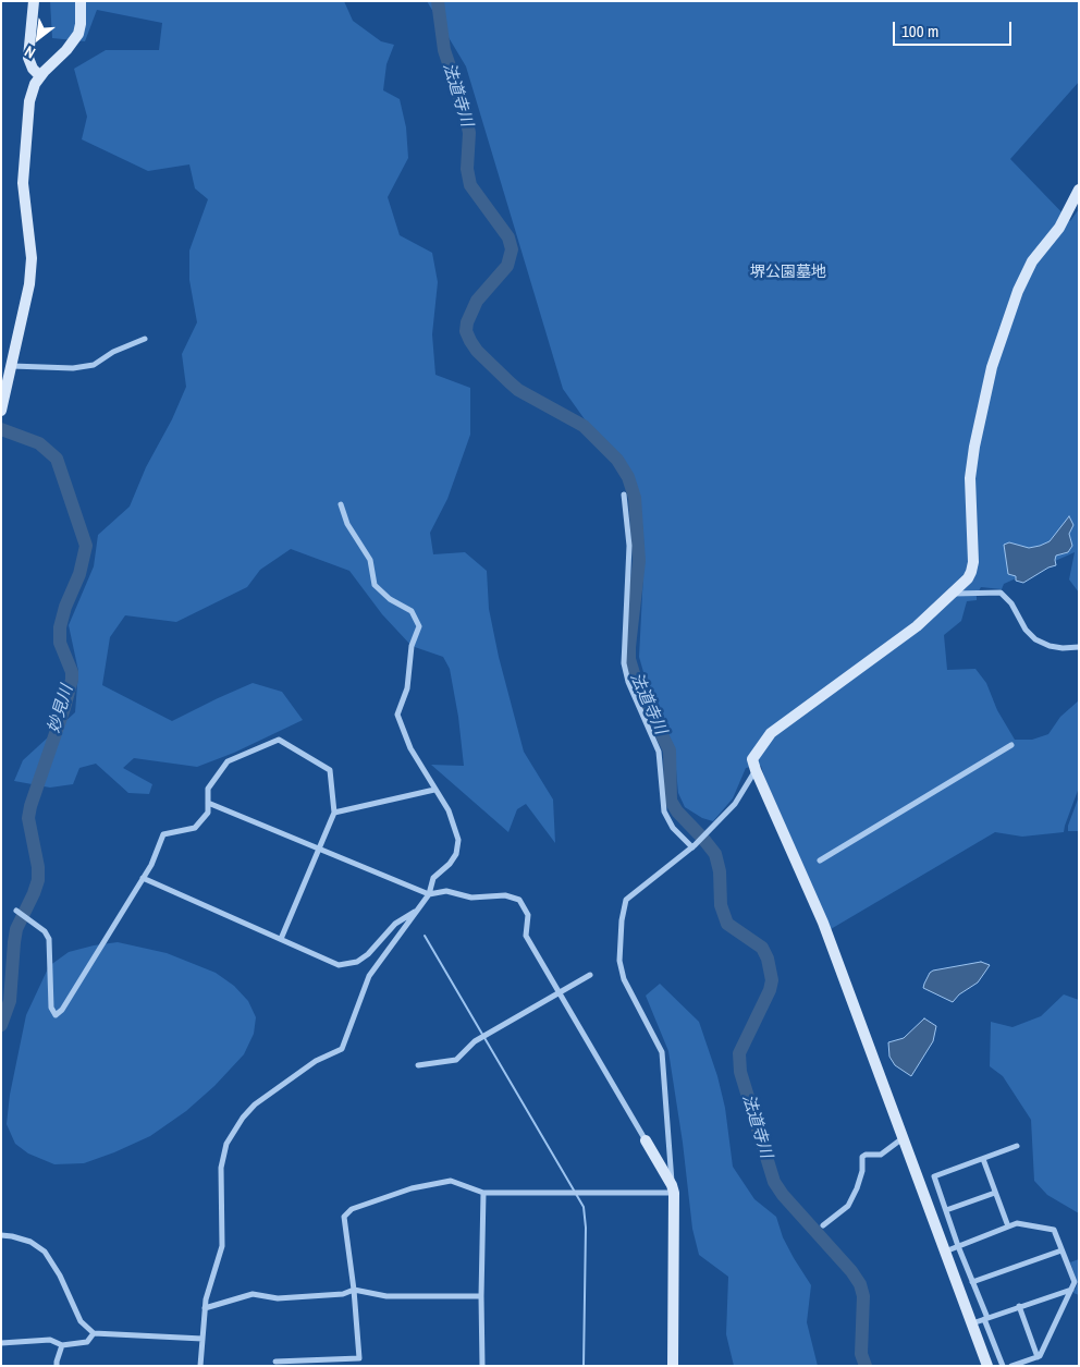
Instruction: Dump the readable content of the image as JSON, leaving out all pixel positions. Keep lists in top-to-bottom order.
{
  "water": ["法道寺川", "妙見川"],
  "parks": ["堺公園墓地"],
  "scale_bar": "100 m",
  "north": "bottom left"
}
